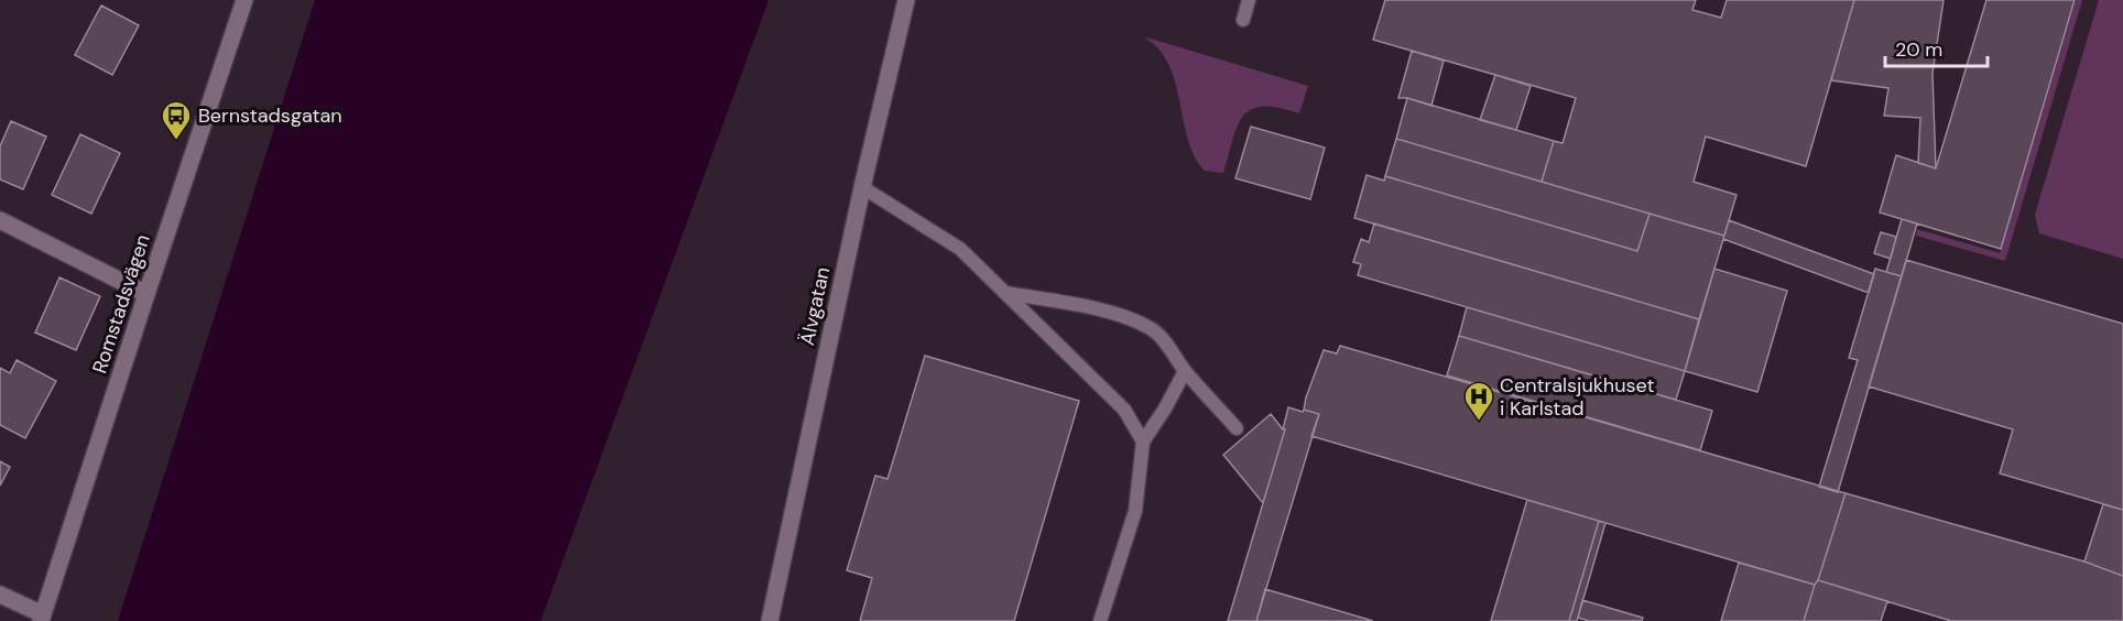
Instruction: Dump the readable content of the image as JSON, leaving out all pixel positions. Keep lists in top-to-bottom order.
{
  "streets": {
    "street": ["Romstadsvägen", "Älvgatan"]
  },
  "places": {
    "bus stop": ["Bernstadsgatan"],
    "hospital": ["Centralsjukhuset i Karlstad"]
  },
  "scale_bar": "20 m"
}
